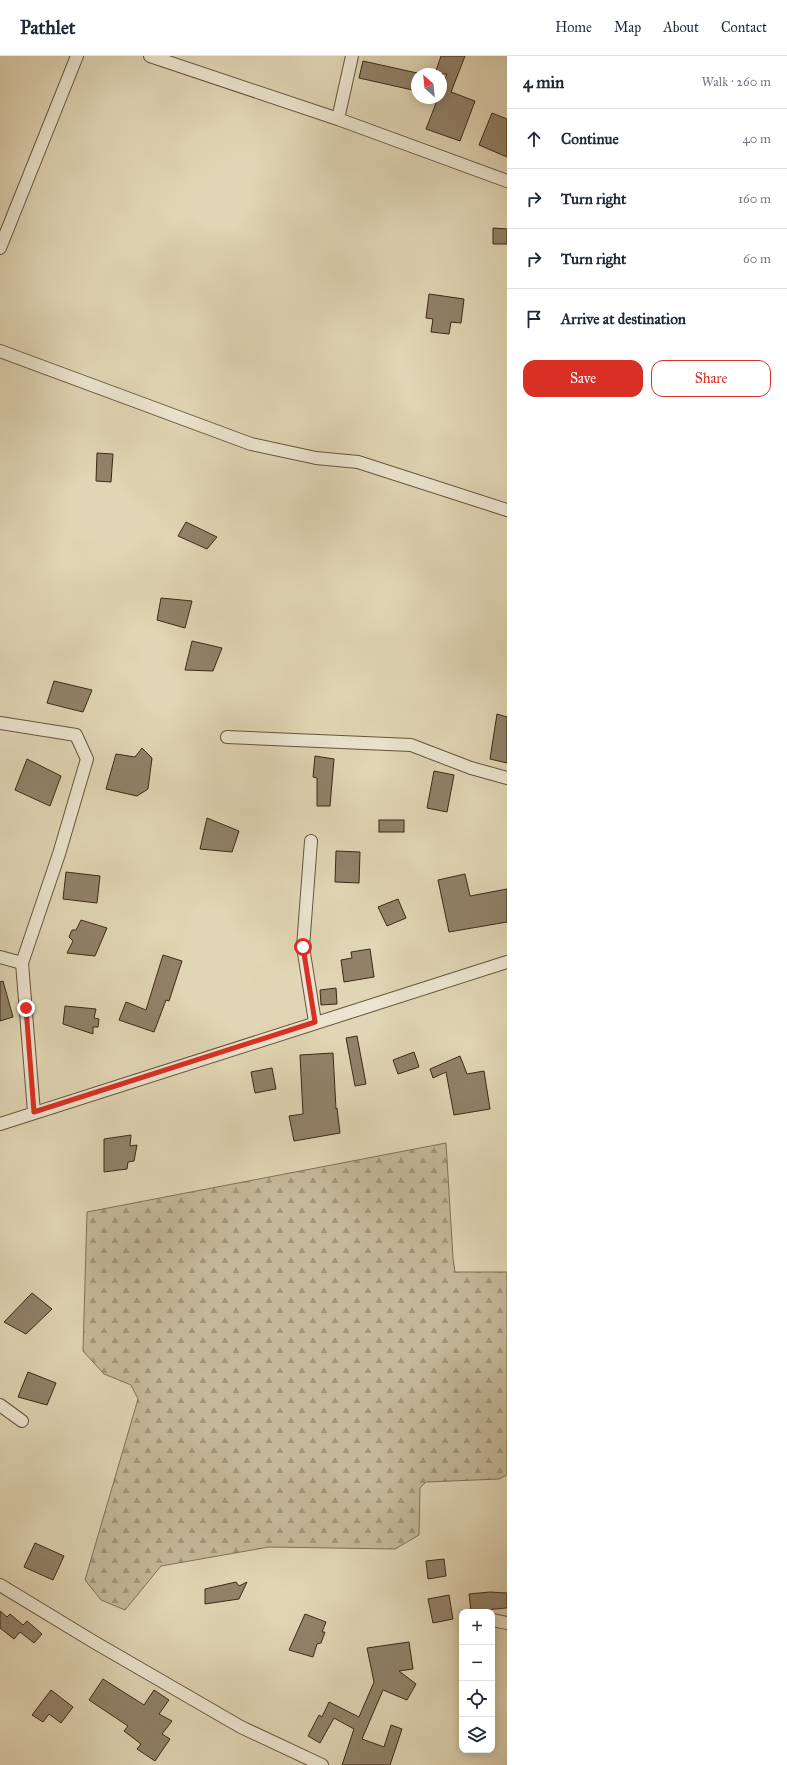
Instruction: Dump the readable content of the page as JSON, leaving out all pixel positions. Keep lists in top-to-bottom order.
{
  "north": "top left",
  "page": {
    "header": "Pathlet",
    "nav": [
      "Home",
      "Map",
      "About",
      "Contact"
    ],
    "heading": ["4 min", "Walk · 260 m"],
    "list": [
      ["Continue", "40 m"],
      ["Turn right", "160 m"],
      ["Turn right", "60 m"],
      "Arrive at destination"
    ],
    "buttons": ["Save", "Share"],
    "map_buttons": ["+", "−"]
  }
}
